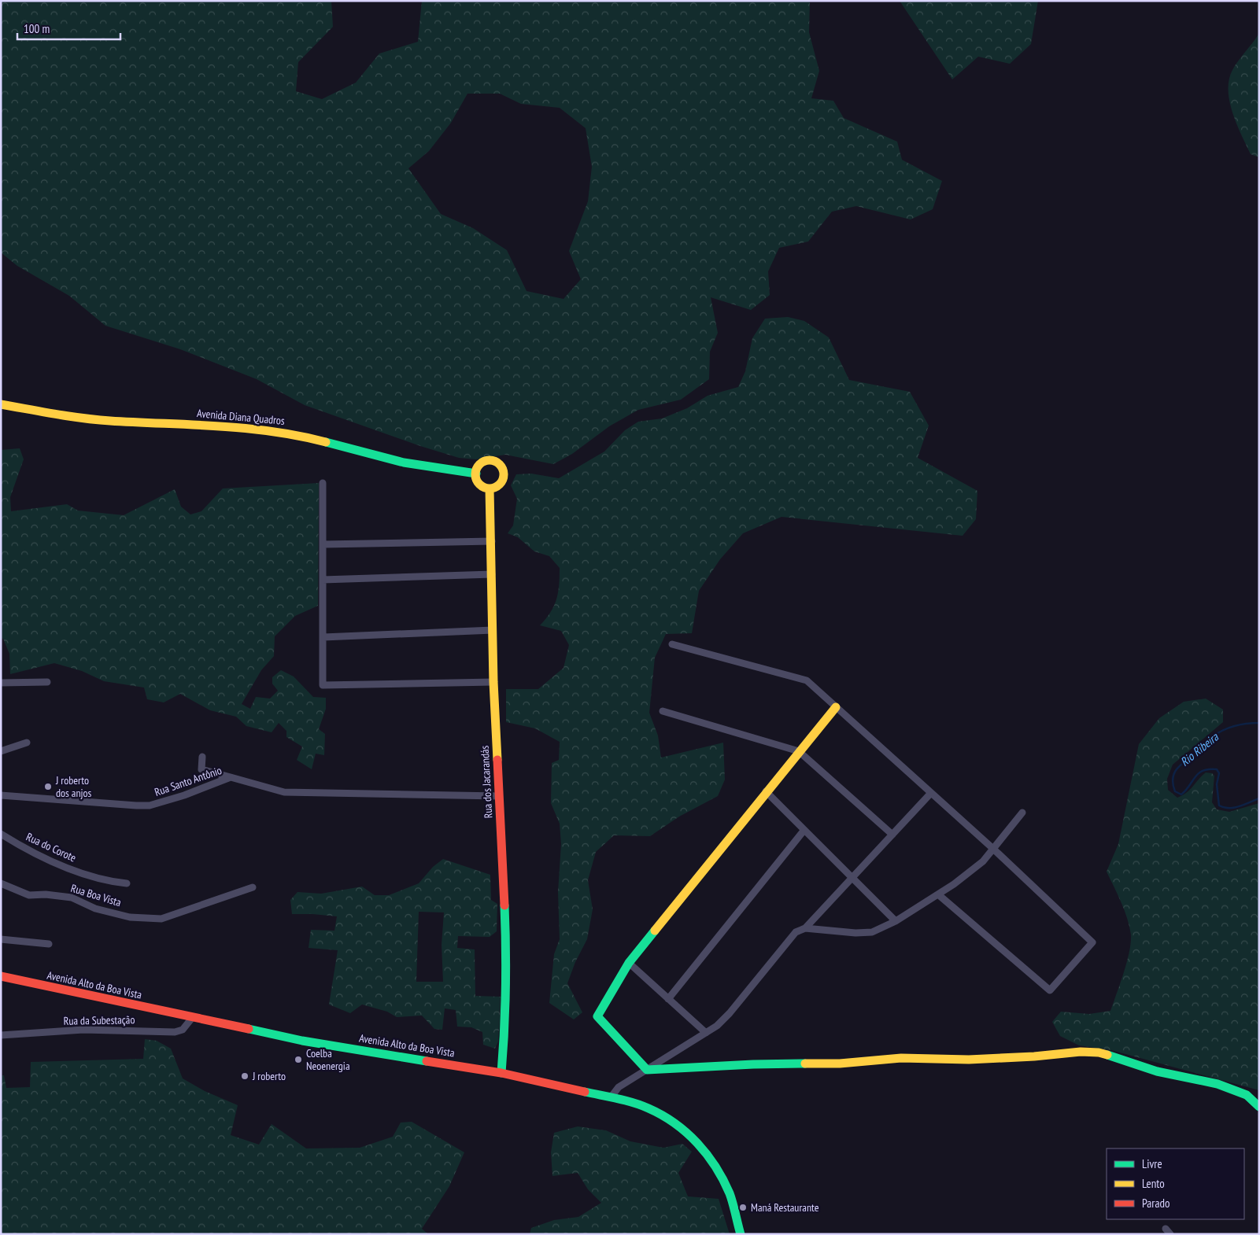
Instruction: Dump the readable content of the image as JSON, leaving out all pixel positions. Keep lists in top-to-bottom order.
{
  "streets": {
    "street": [
      "Avenida Diana Quadros",
      "Rua Santo Antônio",
      "Rua dos Jacarandás",
      "Rua do Corote",
      "Rua Boa Vista",
      "Avenida Alto da Boa Vista",
      "Rua da Subestação"
    ]
  },
  "crossings": [
    ["Avenida Diana Quadros", "Rua dos Jacarandás"],
    ["Rua Santo Antônio", "Rua dos Jacarandás"],
    ["Rua dos Jacarandás", "Avenida Alto da Boa Vista"],
    ["Avenida Alto da Boa Vista", "Rua da Subestação"]
  ],
  "water": ["Rio Ribeira"],
  "places": [
    "J roberto dos anjos",
    "Coelba Neoenergia",
    "J roberto",
    "Maná Restaurante"
  ],
  "legend": ["Livre", "Lento", "Parado"],
  "scale_bar": "100 m"
}
